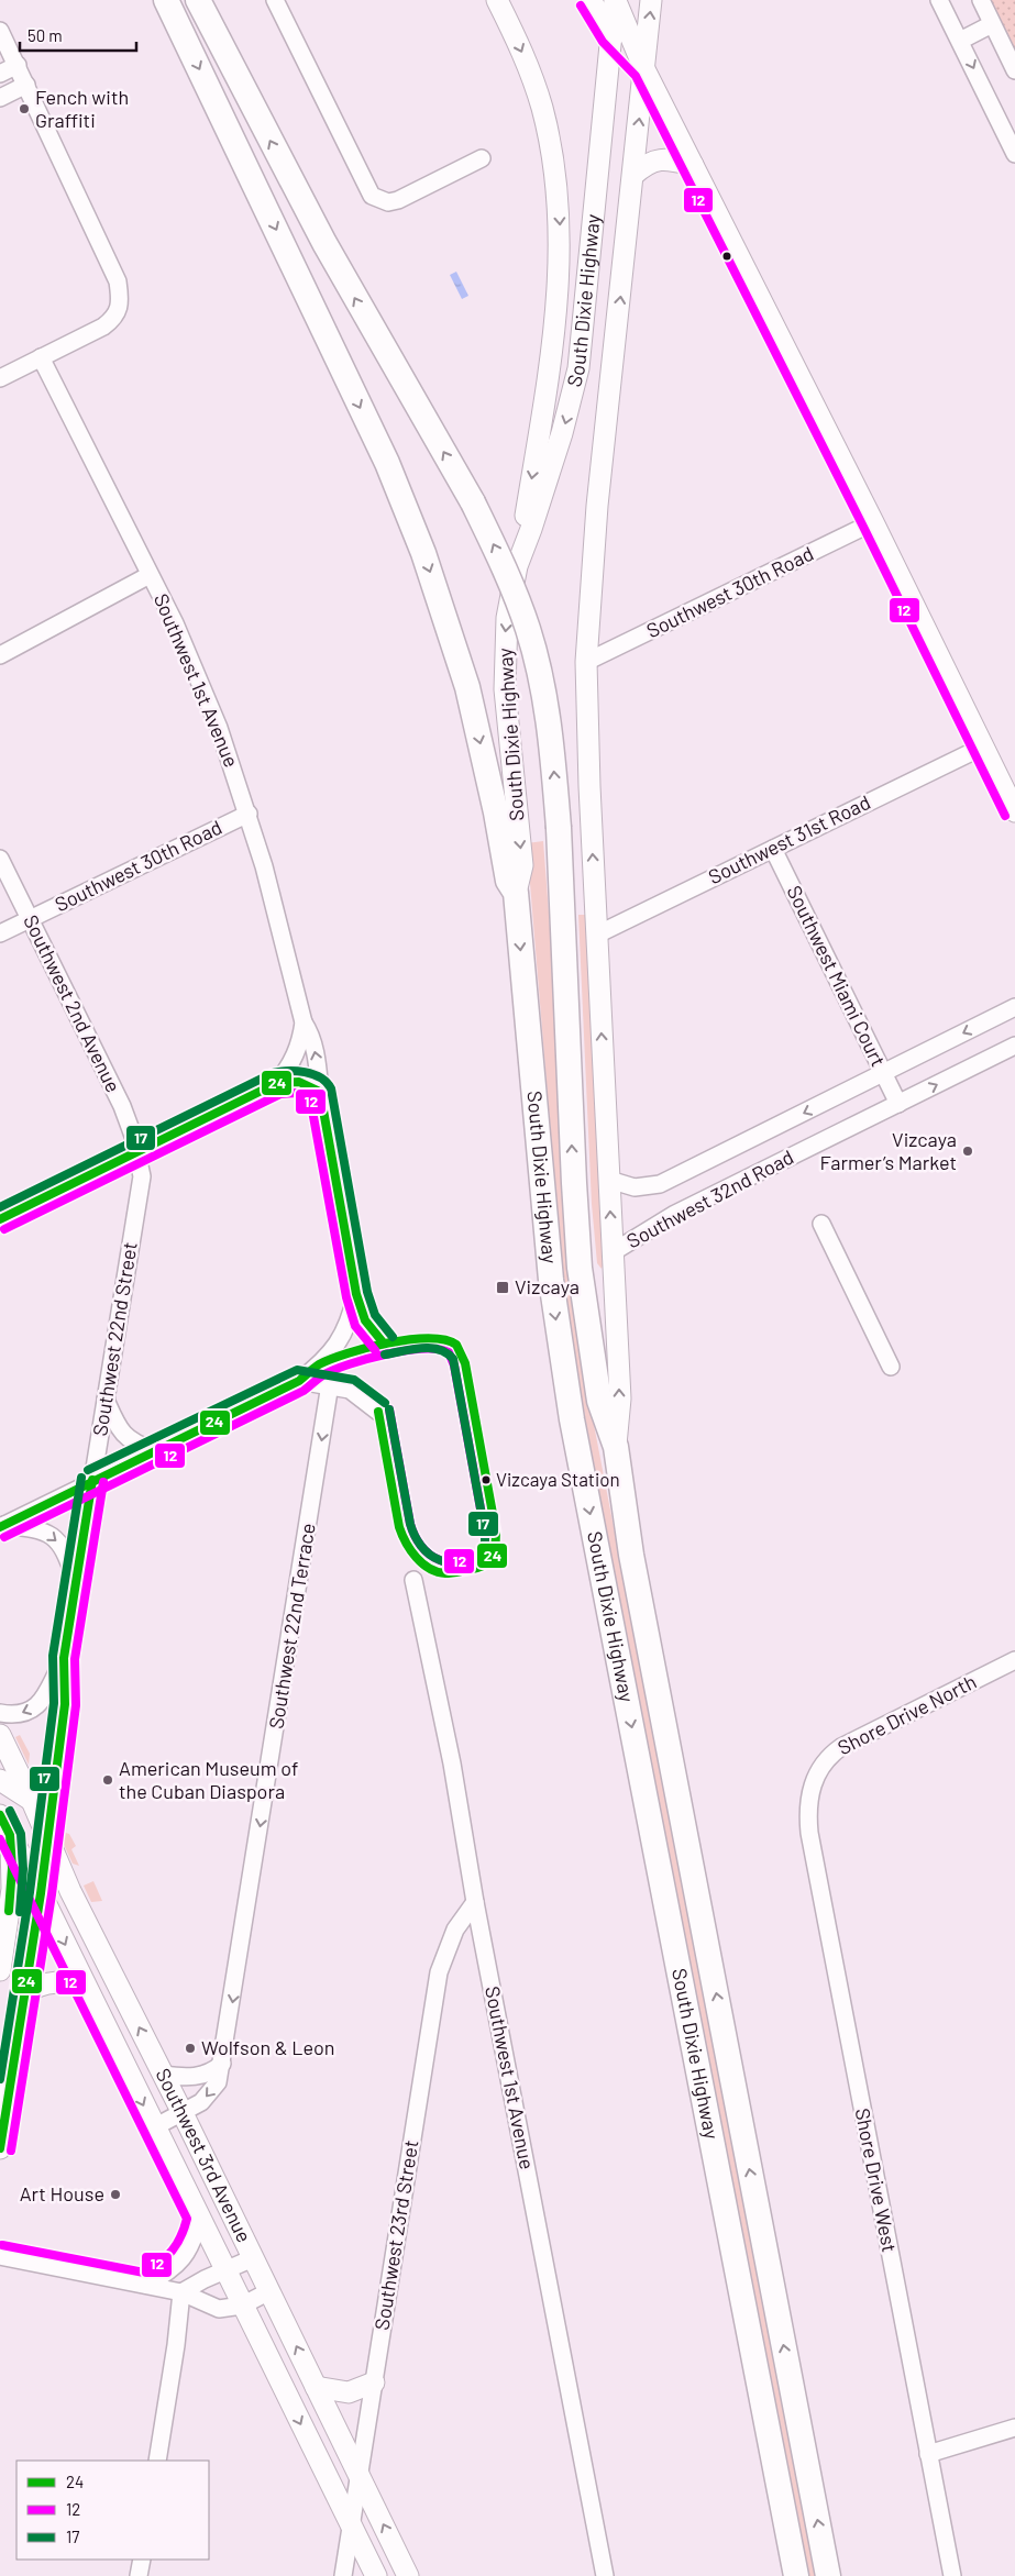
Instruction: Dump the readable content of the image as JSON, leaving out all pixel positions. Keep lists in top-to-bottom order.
{
  "streets": {
    "highway": ["South Dixie Highway"],
    "main road": ["Southwest 22nd Street", "Southwest 3rd Avenue"],
    "street": [
      "Southwest 30th Road",
      "Southwest 1st Avenue",
      "Southwest 31st Road",
      "Southwest Miami Court",
      "Southwest 2nd Avenue",
      "Southwest 32nd Road",
      "Southwest 22nd Terrace",
      "Shore Drive North",
      "Shore Drive West",
      "Southwest 23rd Street"
    ]
  },
  "crossings": [
    ["South Dixie Highway", "Southwest 30th Road"],
    ["South Dixie Highway", "Southwest 31st Road"],
    ["South Dixie Highway", "Southwest 32nd Road"],
    ["Southwest 30th Road", "Southwest 1st Avenue"],
    ["Southwest 30th Road", "Southwest 2nd Avenue"],
    ["Southwest 1st Avenue", "Southwest 23rd Street"],
    ["Southwest 31st Road", "Southwest Miami Court"],
    ["Southwest Miami Court", "Southwest 32nd Road"],
    ["Southwest 2nd Avenue", "Southwest 22nd Street"],
    ["Southwest 22nd Street", "Southwest 3rd Avenue"],
    ["Southwest 22nd Terrace", "Southwest 3rd Avenue"],
    ["Shore Drive North", "Shore Drive West"],
    ["Southwest 3rd Avenue", "Southwest 23rd Street"]
  ],
  "one_way": ["Southwest 22nd Terrace"],
  "places": {
    "other": [
      "Fench with Graffiti",
      "Vizcaya Farmer’s Market",
      "Vizcaya Station",
      "American Museum of the Cuban Diaspora",
      "Wolfson & Leon",
      "Art House"
    ],
    "transit": ["Vizcaya"]
  },
  "lines": ["transit line 12", "transit line 17", "transit line 24"],
  "legend": ["24", "12", "17"],
  "scale_bar": "50 m"
}
